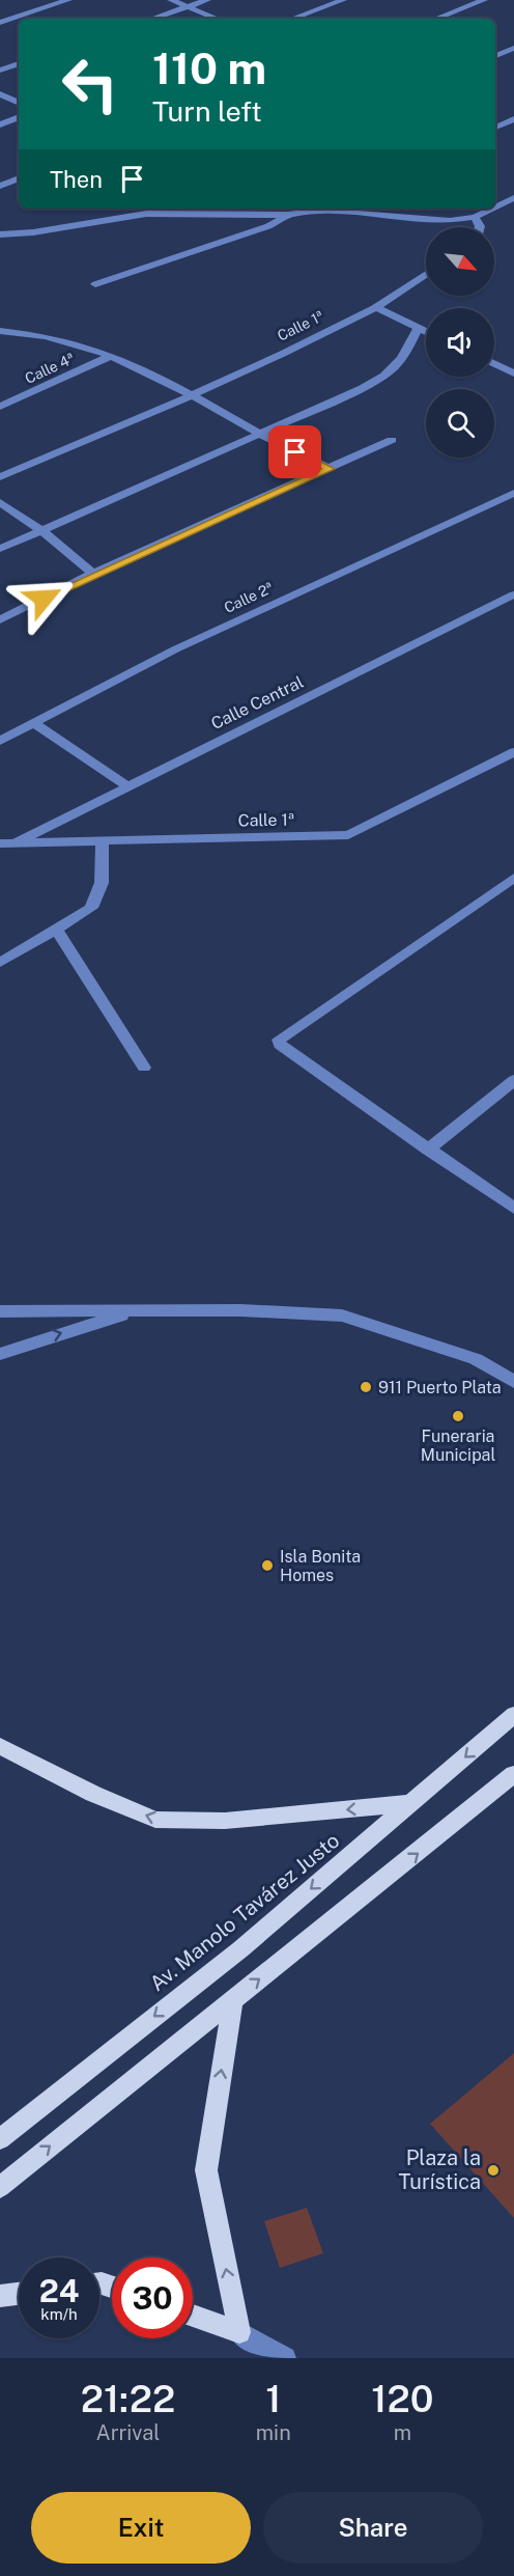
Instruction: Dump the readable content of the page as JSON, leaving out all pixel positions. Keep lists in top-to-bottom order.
{
  "streets": {
    "main road": ["Av. Manolo Tavárez Justo"],
    "street": [
      "Calle 1ª",
      "Calle 4ª",
      "Calle 2ª",
      "Calle Central"
    ]
  },
  "crossings": [
    ["Calle 1ª", "Calle Central"]
  ],
  "places": [
    "911 Puerto Plata",
    "Funeraria Municipal",
    "Isla Bonita Homes",
    "Plaza la Turística"
  ],
  "north": "bottom right",
  "page": {
    "turn": ["110 m", "Turn left"],
    "then": "Then",
    "speed": "24 km/h",
    "limit": "30",
    "eta": [
      "21:22",
      "Arrival",
      "1",
      "min",
      "120",
      "m"
    ],
    "buttons": ["Exit", "Share"]
  }
}
